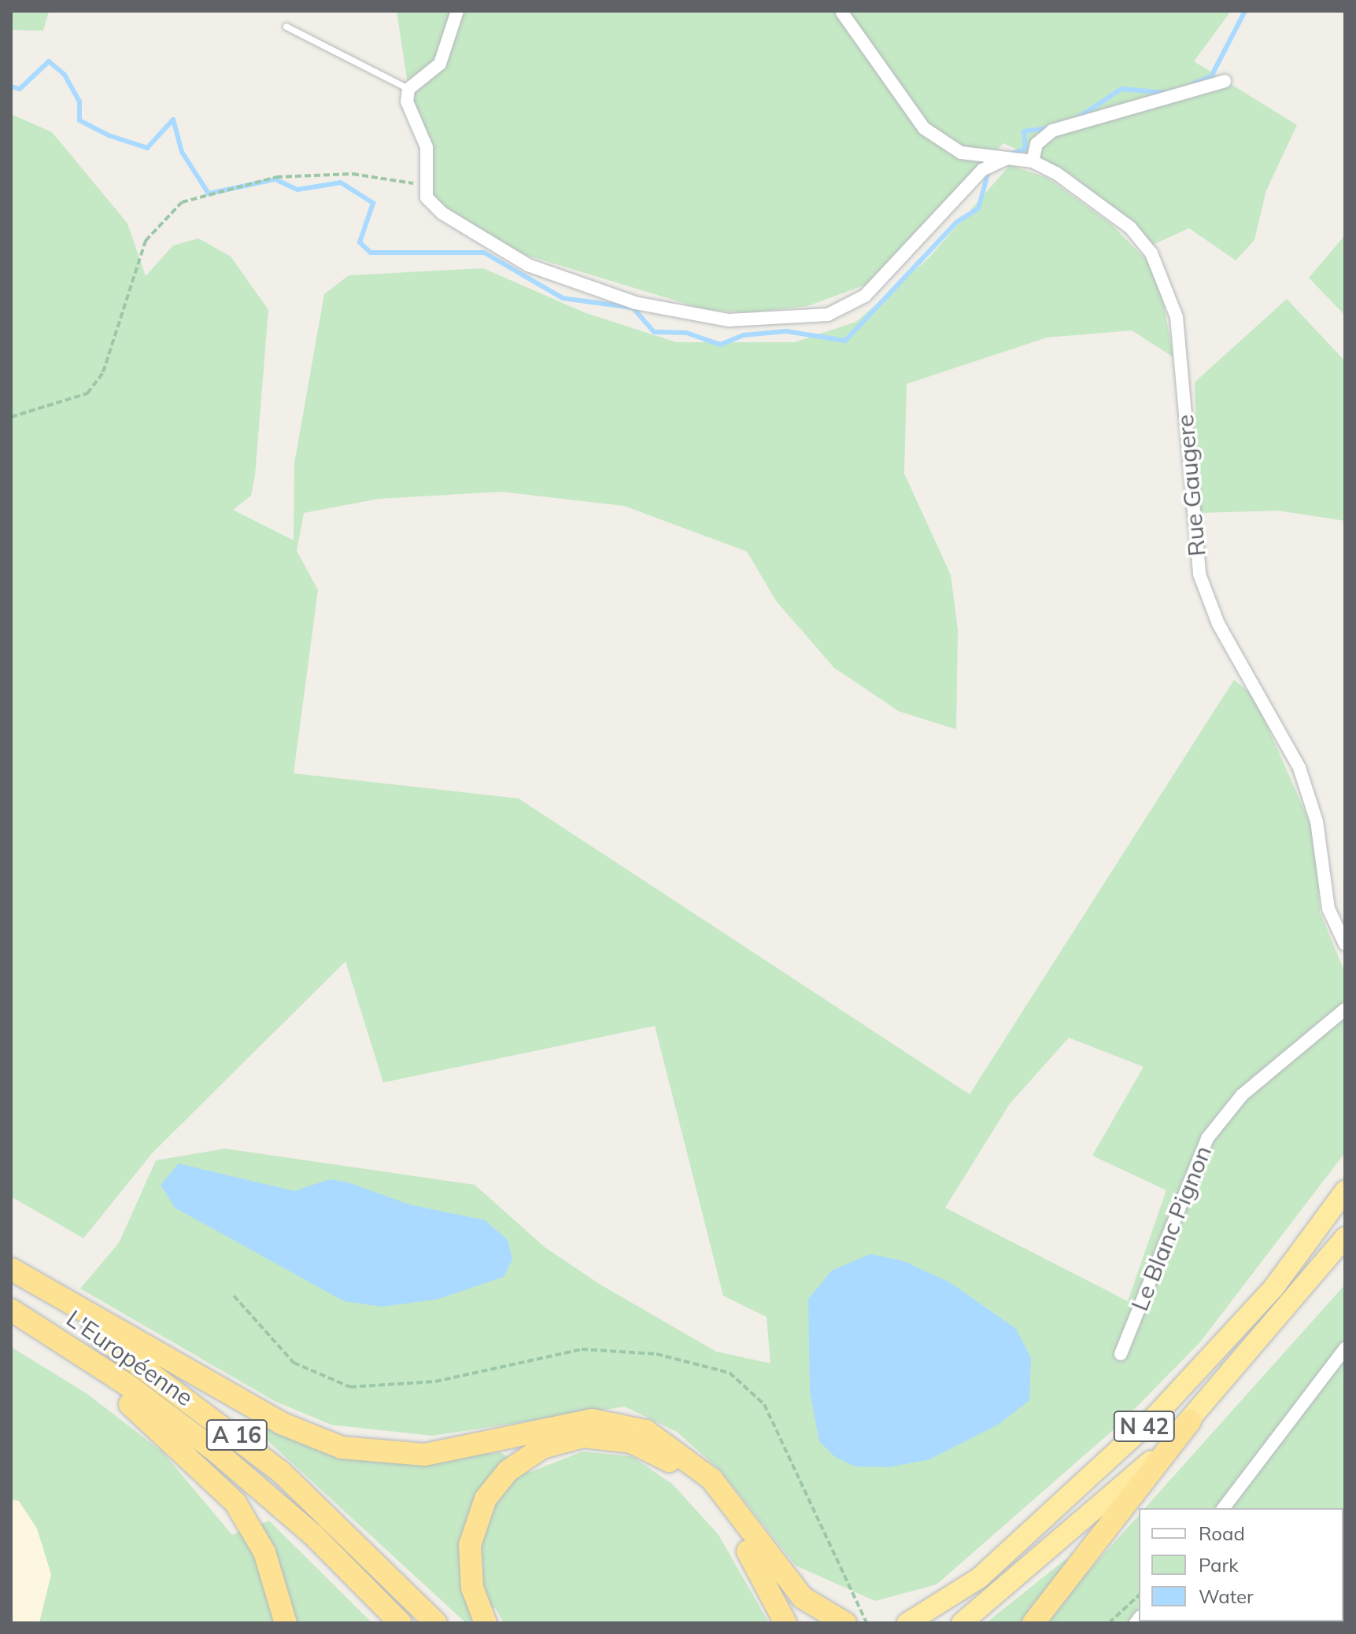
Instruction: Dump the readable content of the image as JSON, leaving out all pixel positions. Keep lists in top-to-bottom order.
{
  "streets": {
    "highway": ["L'Européenne", "N 42", "A 16"],
    "street": ["Rue Gaugere", "Le Blanc Pignon"]
  },
  "legend": ["Road", "Park", "Water"]
}
